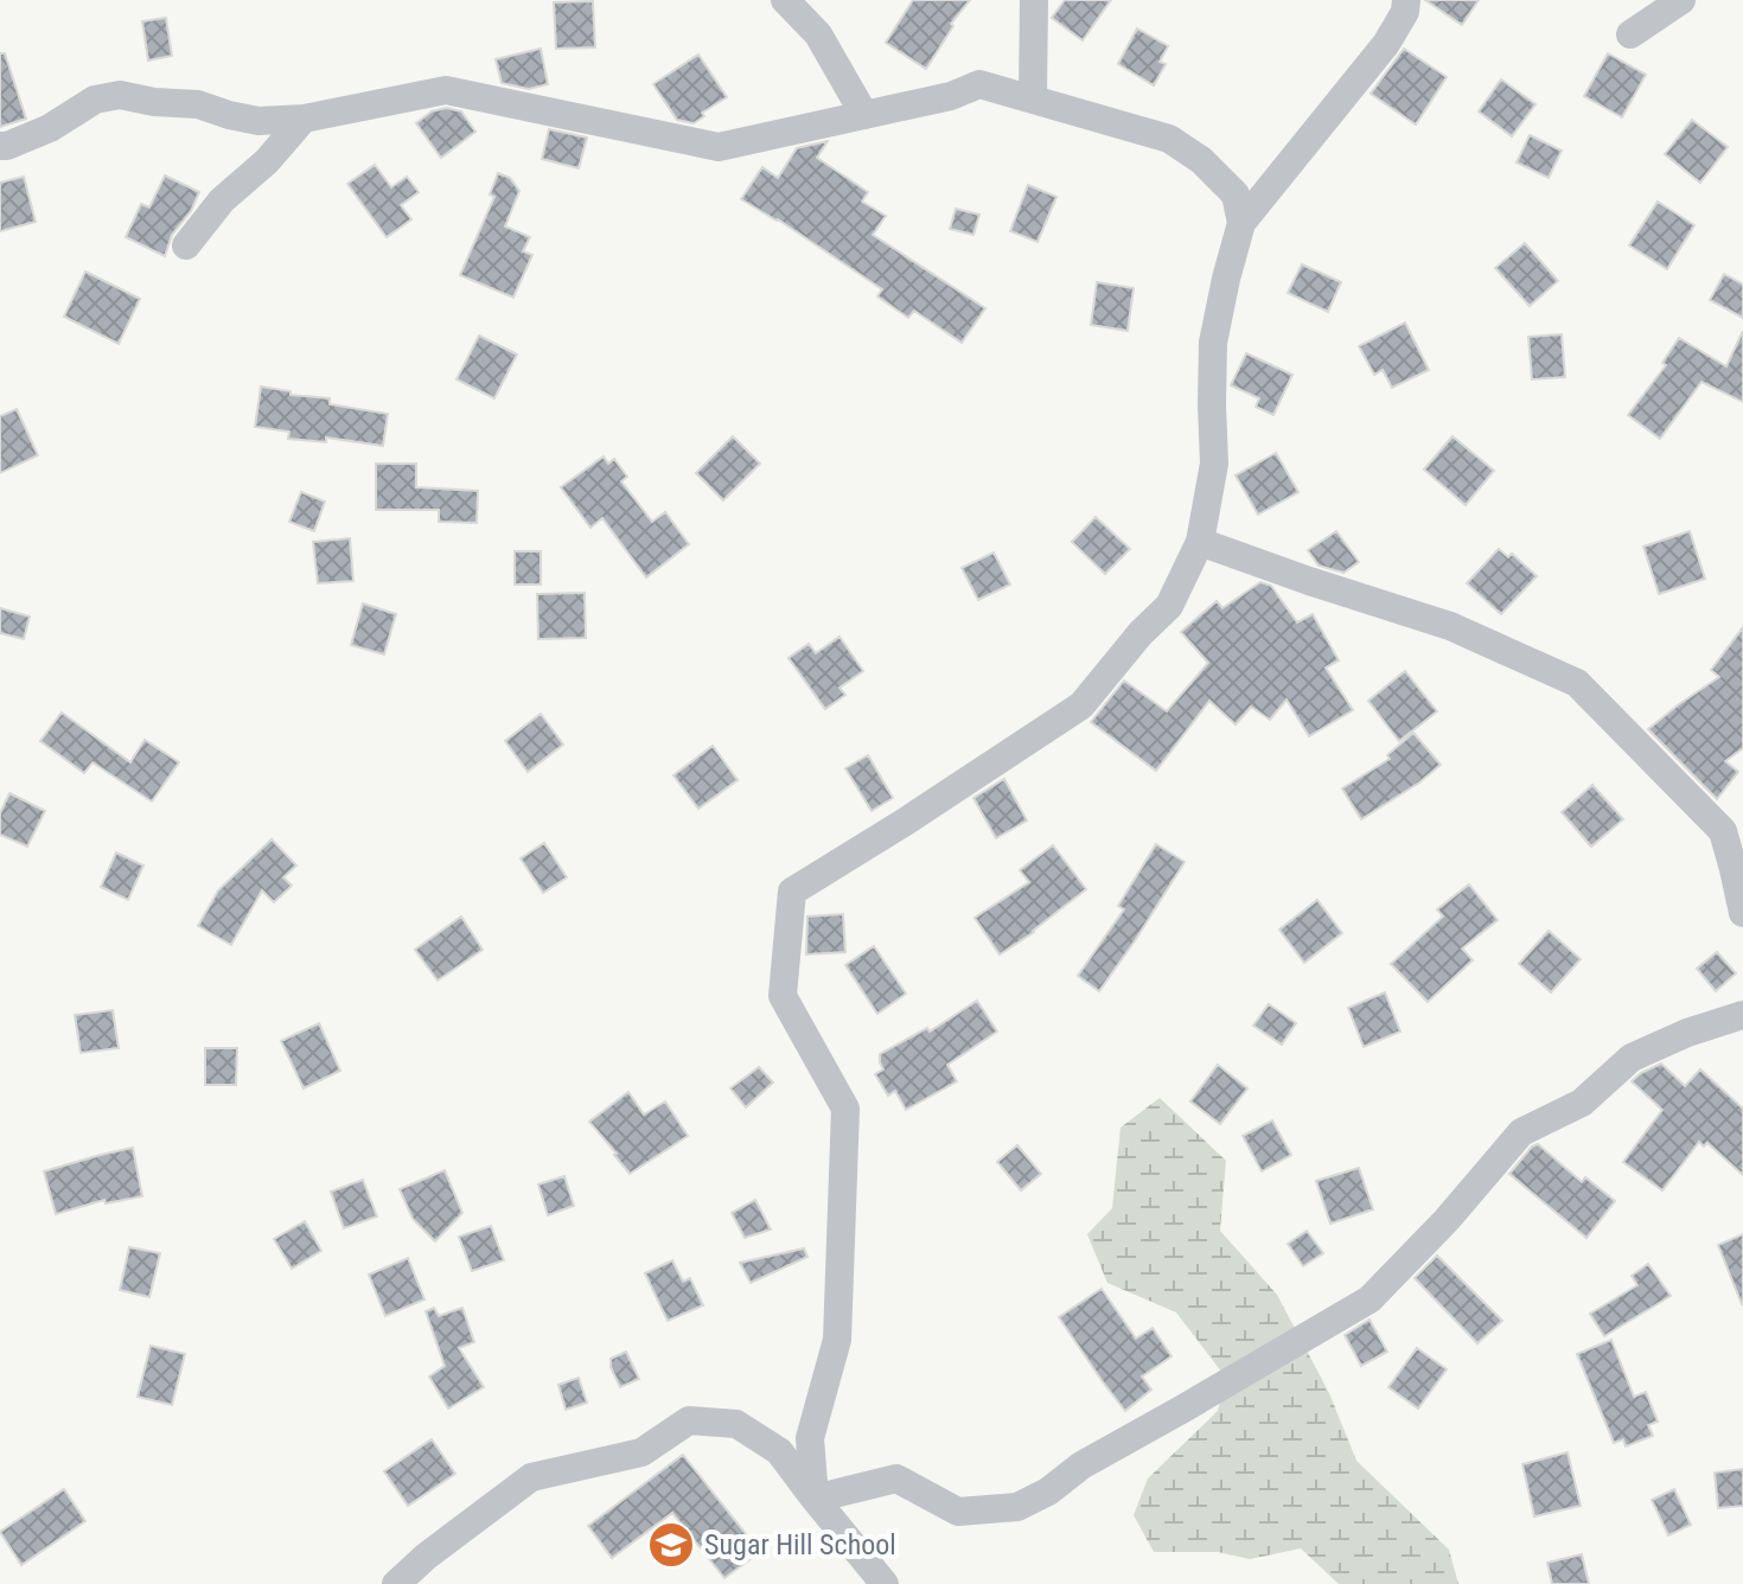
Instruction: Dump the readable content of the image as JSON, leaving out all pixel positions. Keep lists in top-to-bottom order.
{
  "places": {
    "school or university": ["Sugar Hill School"]
  }
}
